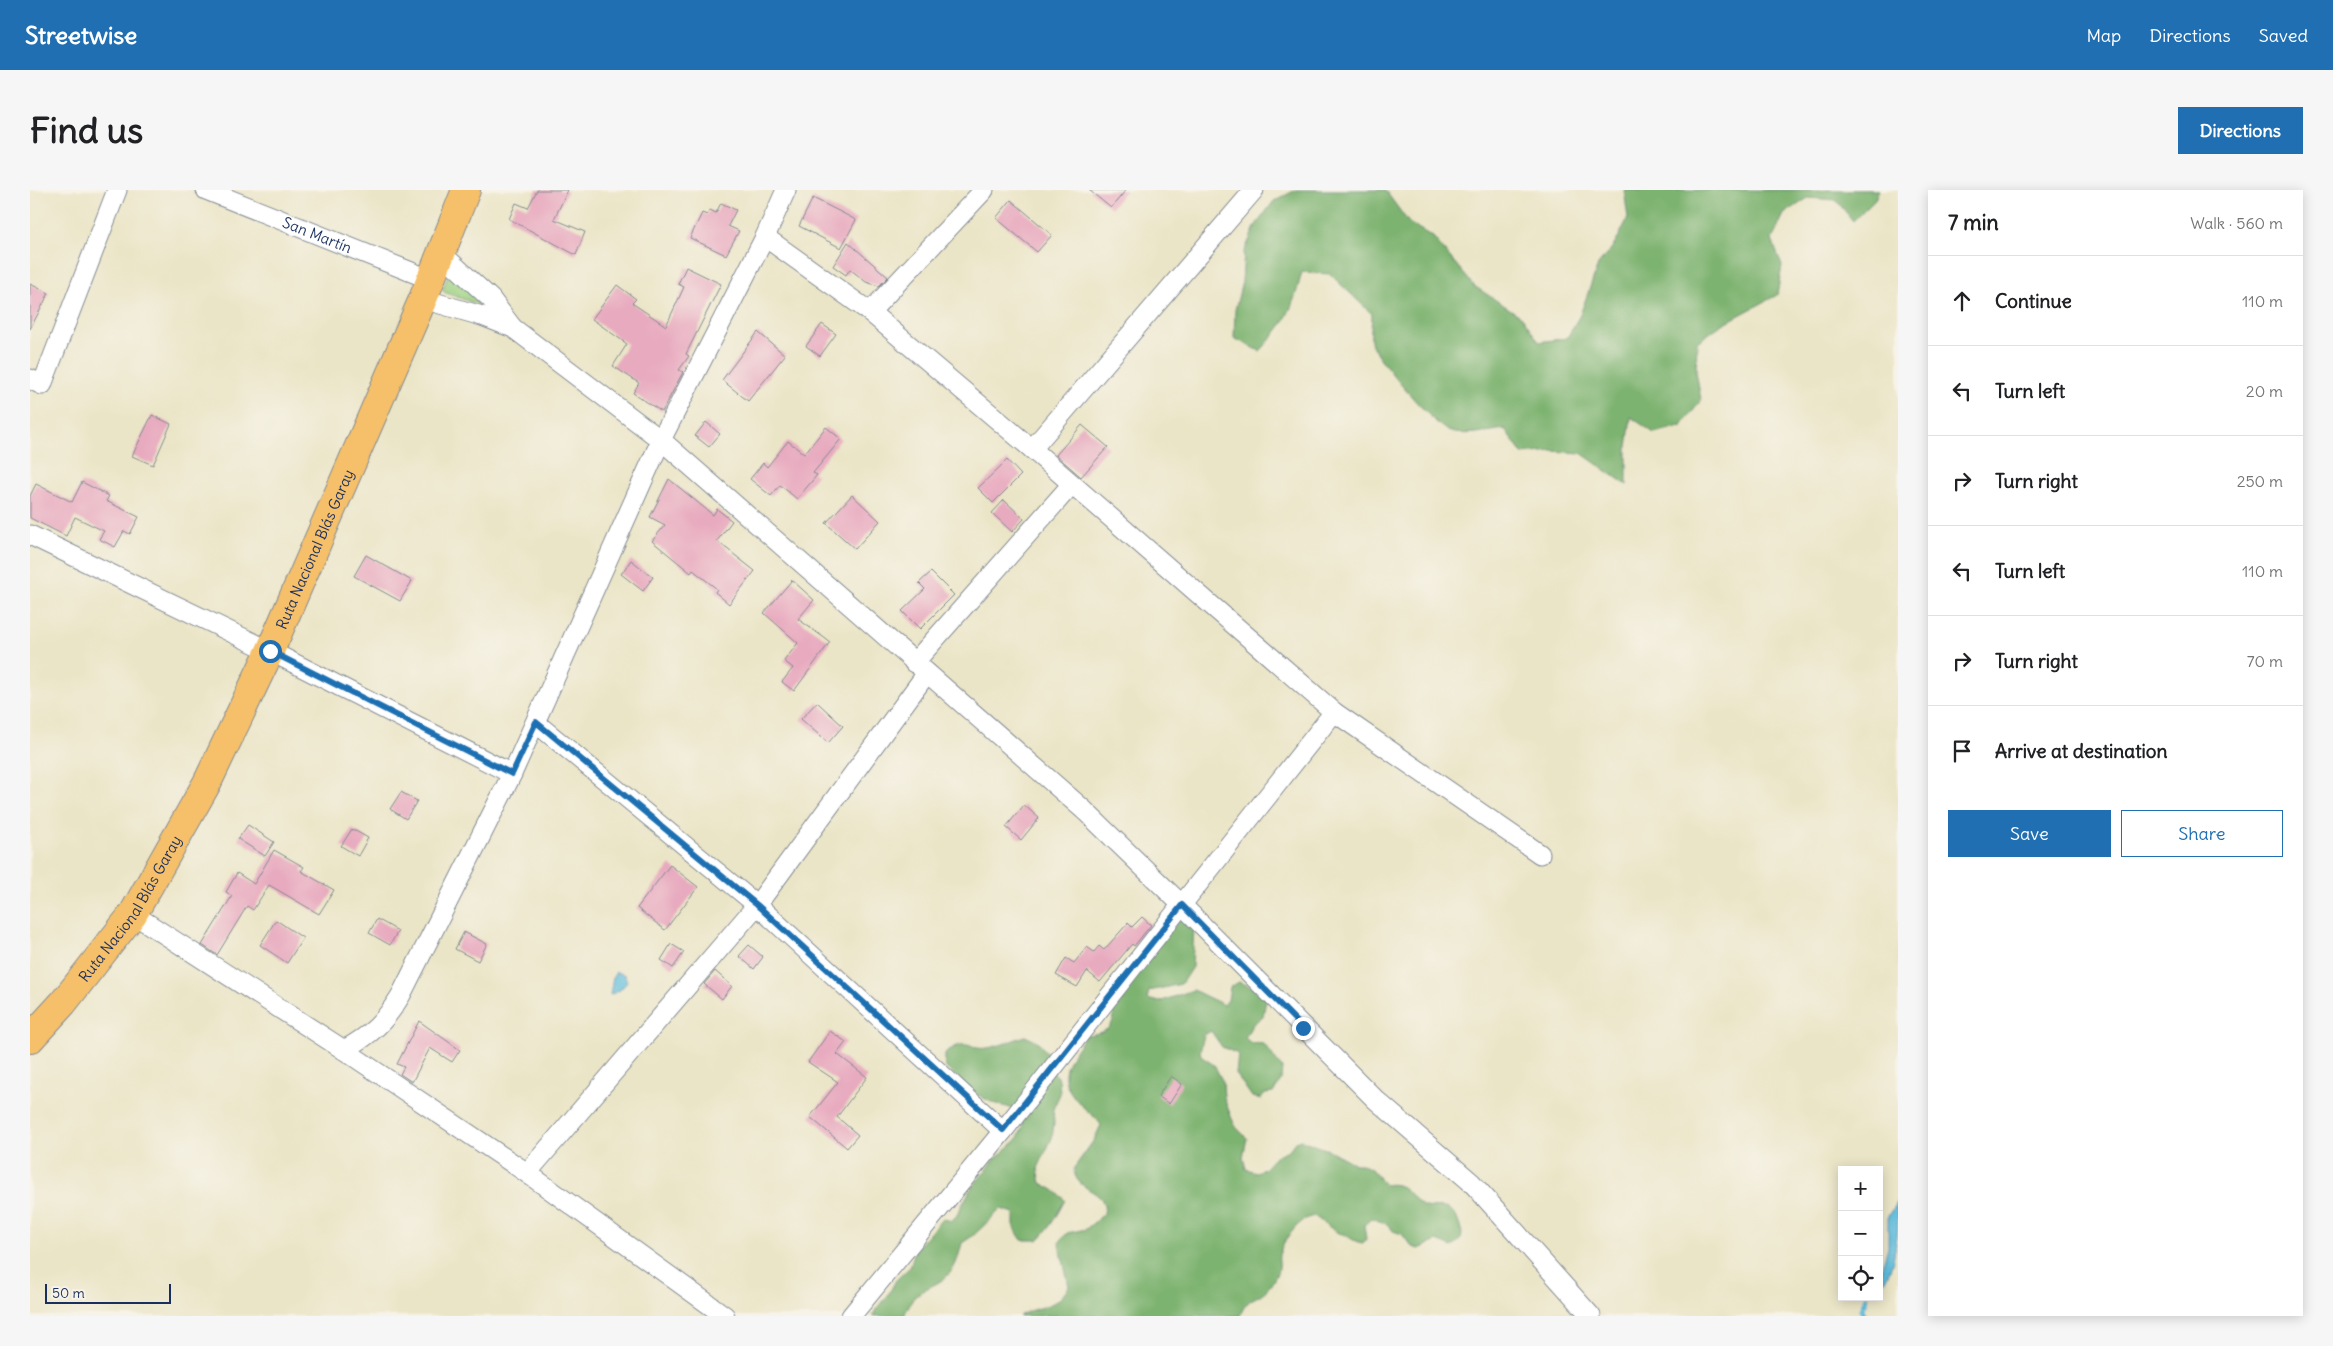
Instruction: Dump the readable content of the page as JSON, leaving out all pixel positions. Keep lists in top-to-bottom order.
{
  "streets": {
    "highway": ["Ruta Nacional Blás Garay"],
    "street": ["San Martín"]
  },
  "crossings": [
    ["San Martín", "Ruta Nacional Blás Garay"]
  ],
  "scale_bar": "50 m",
  "page": {
    "header": "Streetwise",
    "nav": ["Map", "Directions", "Saved"],
    "buttons": [
      "Directions",
      ["Save", "Share"]
    ],
    "title": "Find us",
    "heading": ["7 min", "Walk · 560 m"],
    "list": [
      ["Continue", "110 m"],
      ["Turn left", "20 m"],
      ["Turn right", "250 m"],
      ["Turn left", "110 m"],
      ["Turn right", "70 m"],
      "Arrive at destination"
    ],
    "map_buttons": ["+", "−"],
    "scale": "50 m"
  }
}
